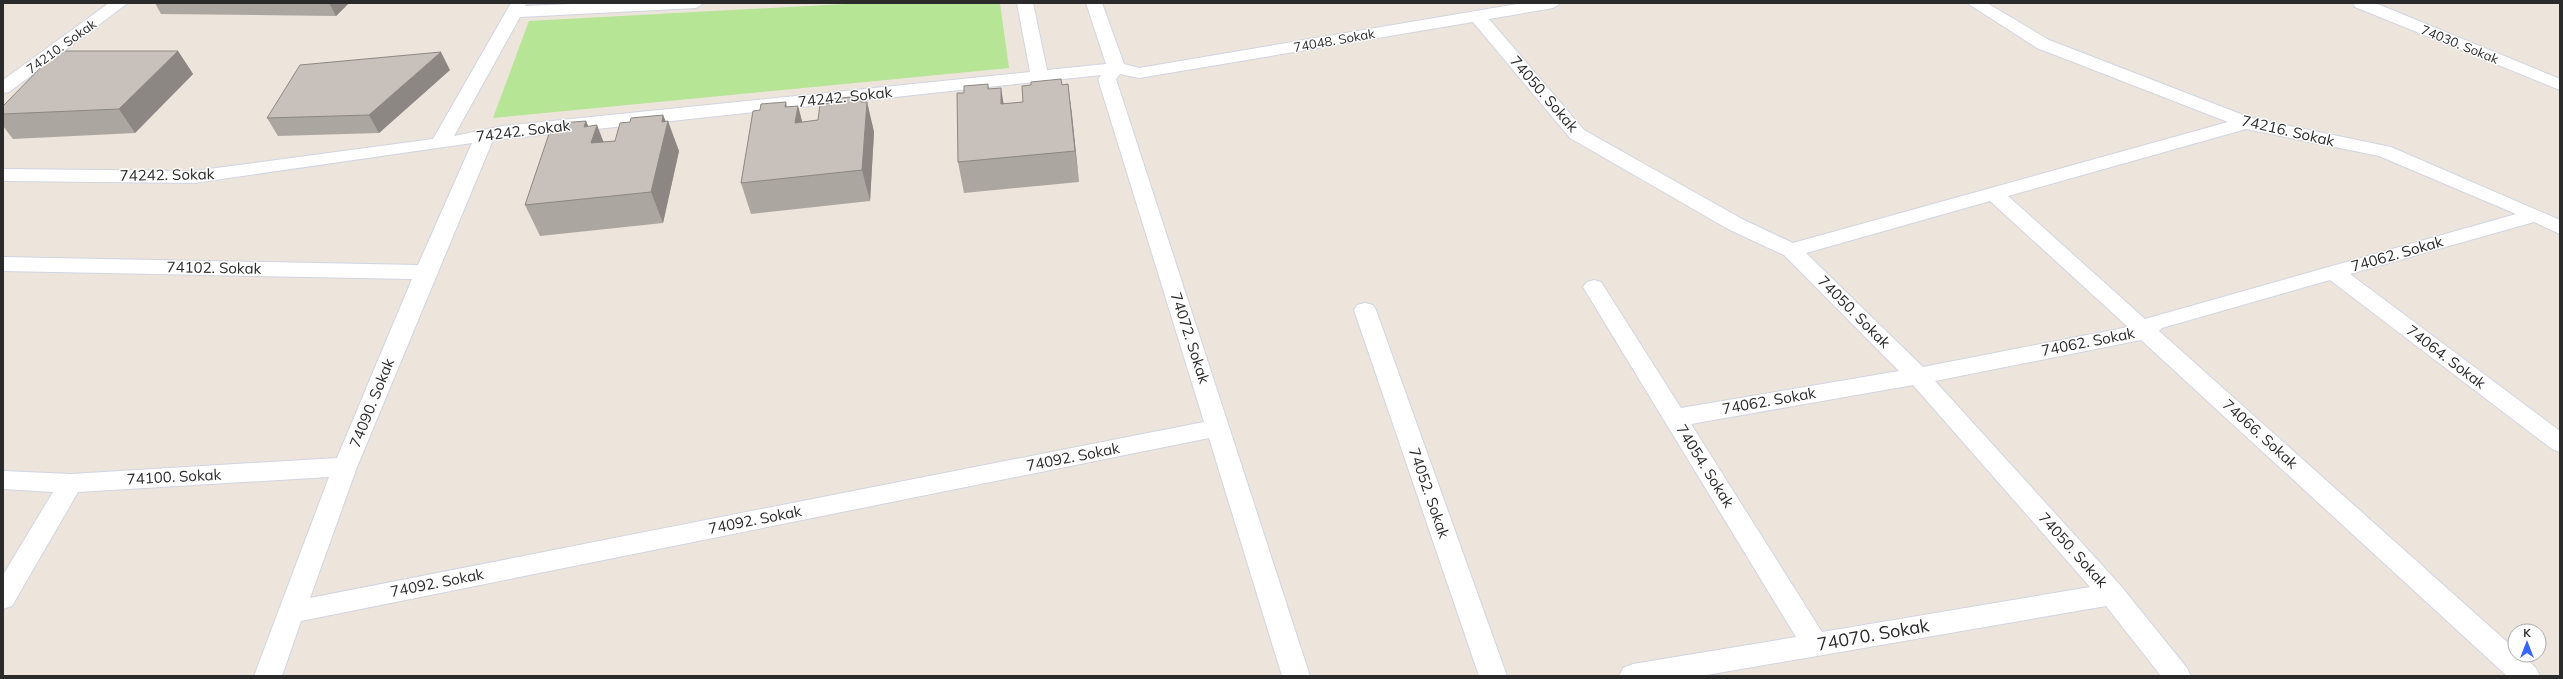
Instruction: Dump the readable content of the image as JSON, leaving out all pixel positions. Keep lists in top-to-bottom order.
{
  "streets": {
    "street": [
      "74048. Sokak",
      "74030. Sokak",
      "74210. Sokak",
      "74050. Sokak",
      "74242. Sokak",
      "74216. Sokak",
      "74062. Sokak",
      "74102. Sokak",
      "74072. Sokak",
      "74064. Sokak",
      "74090. Sokak",
      "74066. Sokak",
      "74092. Sokak",
      "74054. Sokak",
      "74100. Sokak",
      "74052. Sokak",
      "74070. Sokak"
    ]
  },
  "crossings": [
    ["74048. Sokak", "74050. Sokak"],
    ["74048. Sokak", "74242. Sokak"],
    ["74048. Sokak", "74072. Sokak"],
    ["74050. Sokak", "74062. Sokak"],
    ["74050. Sokak", "74070. Sokak"],
    ["74242. Sokak", "74072. Sokak"],
    ["74242. Sokak", "74090. Sokak"],
    ["74216. Sokak", "74062. Sokak"],
    ["74062. Sokak", "74064. Sokak"],
    ["74062. Sokak", "74066. Sokak"],
    ["74062. Sokak", "74054. Sokak"],
    ["74102. Sokak", "74090. Sokak"],
    ["74072. Sokak", "74092. Sokak"],
    ["74090. Sokak", "74092. Sokak"],
    ["74090. Sokak", "74100. Sokak"],
    ["74054. Sokak", "74070. Sokak"]
  ],
  "north": "top"
}
